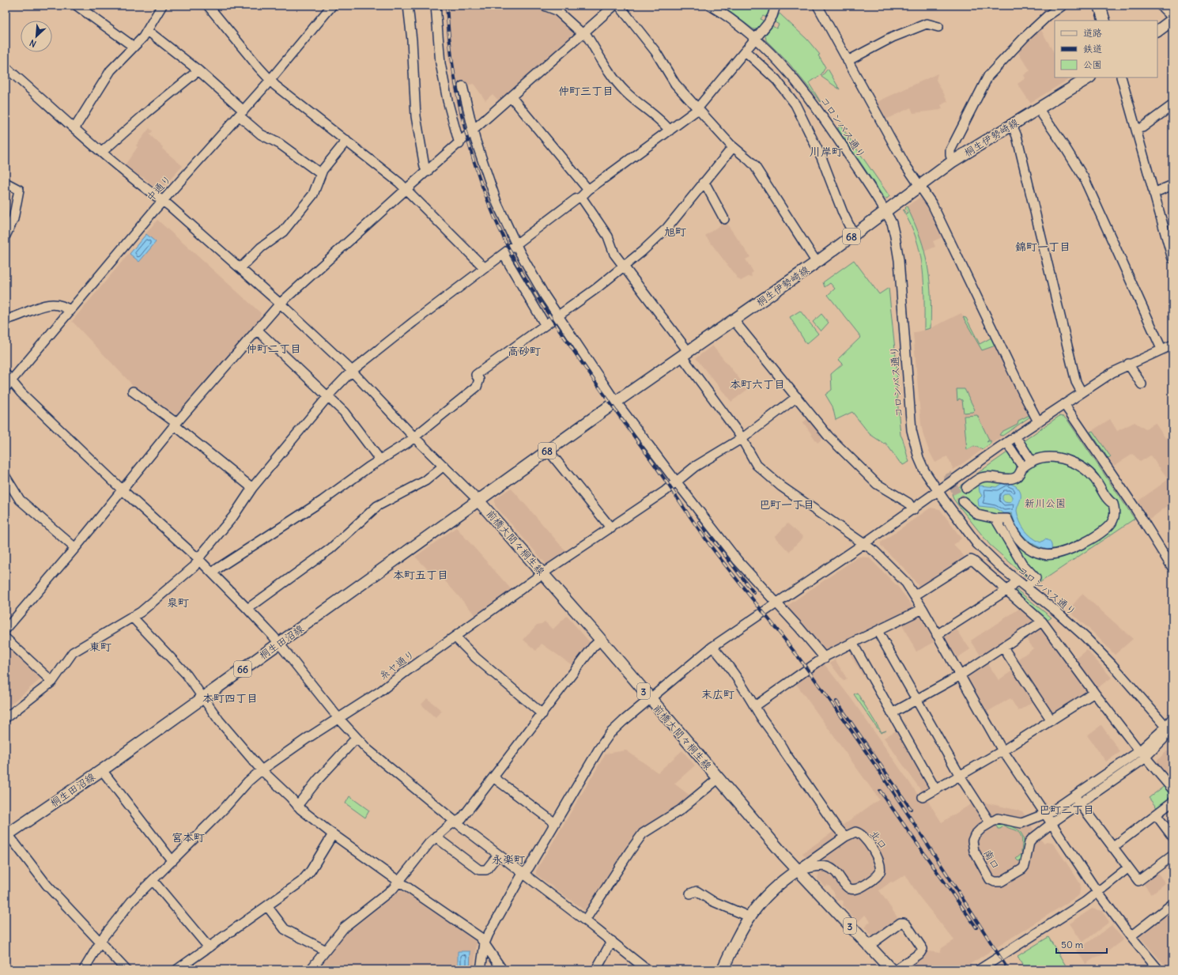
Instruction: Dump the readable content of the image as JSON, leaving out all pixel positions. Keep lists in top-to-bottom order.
{
  "streets": {
    "main road": [
      "桐生伊勢崎線",
      "68",
      "前橋大間々桐生線",
      "桐生田沼線",
      "66",
      "3"
    ],
    "street": [
      "コロンバス通り",
      "中通り",
      "糸ヤ通り",
      "北口",
      "南口"
    ]
  },
  "crossings": [
    ["コロンバス通り", "桐生伊勢崎線"],
    ["桐生伊勢崎線", "前橋大間々桐生線"],
    ["桐生伊勢崎線", "桐生田沼線"],
    ["前橋大間々桐生線", "桐生田沼線"],
    ["前橋大間々桐生線", "糸ヤ通り"],
    ["前橋大間々桐生線", "北口"]
  ],
  "districts": [
    "仲町三丁目",
    "川岸町",
    "旭町",
    "錦町一丁目",
    "仲町二丁目",
    "高砂町",
    "本町六丁目",
    "巴町一丁目",
    "本町五丁目",
    "泉町",
    "東町",
    "末広町",
    "本町四丁目",
    "巴町二丁目",
    "宮本町",
    "永楽町"
  ],
  "parks": ["新川公園"],
  "legend": ["道路", "鉄道", "公園"],
  "scale_bar": "50 m",
  "north": "bottom left"
}
